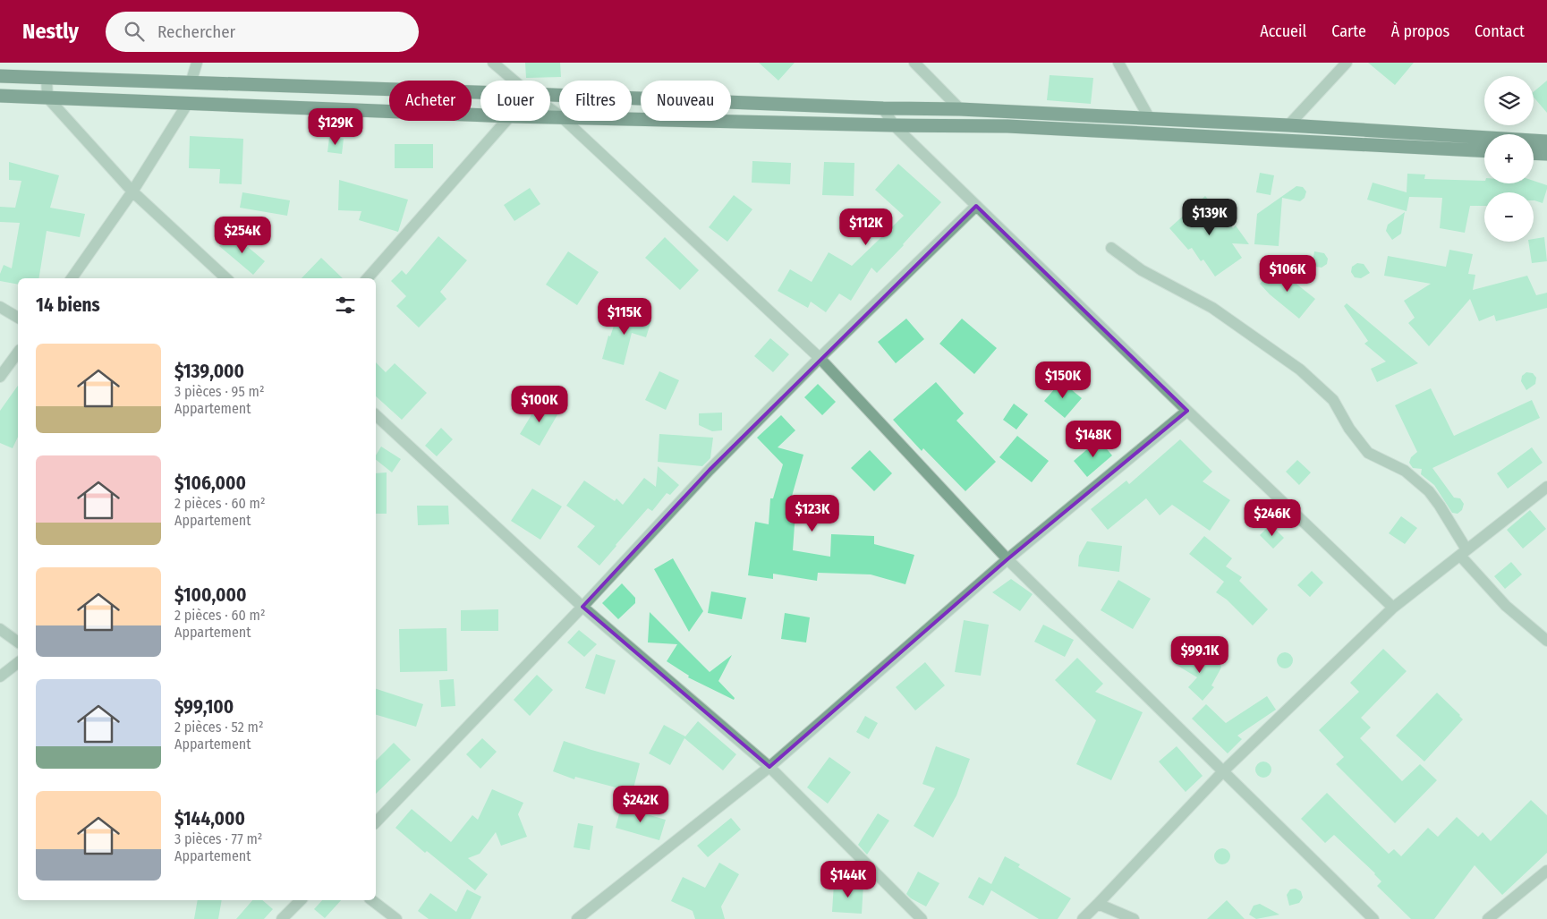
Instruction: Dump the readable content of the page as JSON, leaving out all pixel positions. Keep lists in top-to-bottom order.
{
  "page": {
    "header": "Nestly",
    "search": "Rechercher",
    "nav": [
      "Accueil",
      "Carte",
      "À propos",
      "Contact"
    ],
    "map_buttons": ["+", "−"],
    "chip": [
      "Acheter",
      "Louer",
      "Filtres",
      "Nouveau"
    ],
    "price": [
      "$129K",
      "$139K",
      "$112K",
      "$254K",
      "$106K",
      "$115K",
      "$150K",
      "$100K",
      "$148K",
      "$123K",
      "$246K",
      "$99.1K",
      "$242K",
      "$144K"
    ],
    "heading": "14 biens",
    "list": [
      {
        "name": "$139,000",
        "note": "3 pièces · 95 m² · Appartement"
      },
      {
        "name": "$106,000",
        "note": "2 pièces · 60 m² · Appartement"
      },
      {
        "name": "$100,000",
        "note": "2 pièces · 60 m² · Appartement"
      },
      {
        "name": "$99,100",
        "note": "2 pièces · 52 m² · Appartement"
      },
      {
        "name": "$144,000",
        "note": "3 pièces · 77 m² · Appartement"
      }
    ]
  }
}
